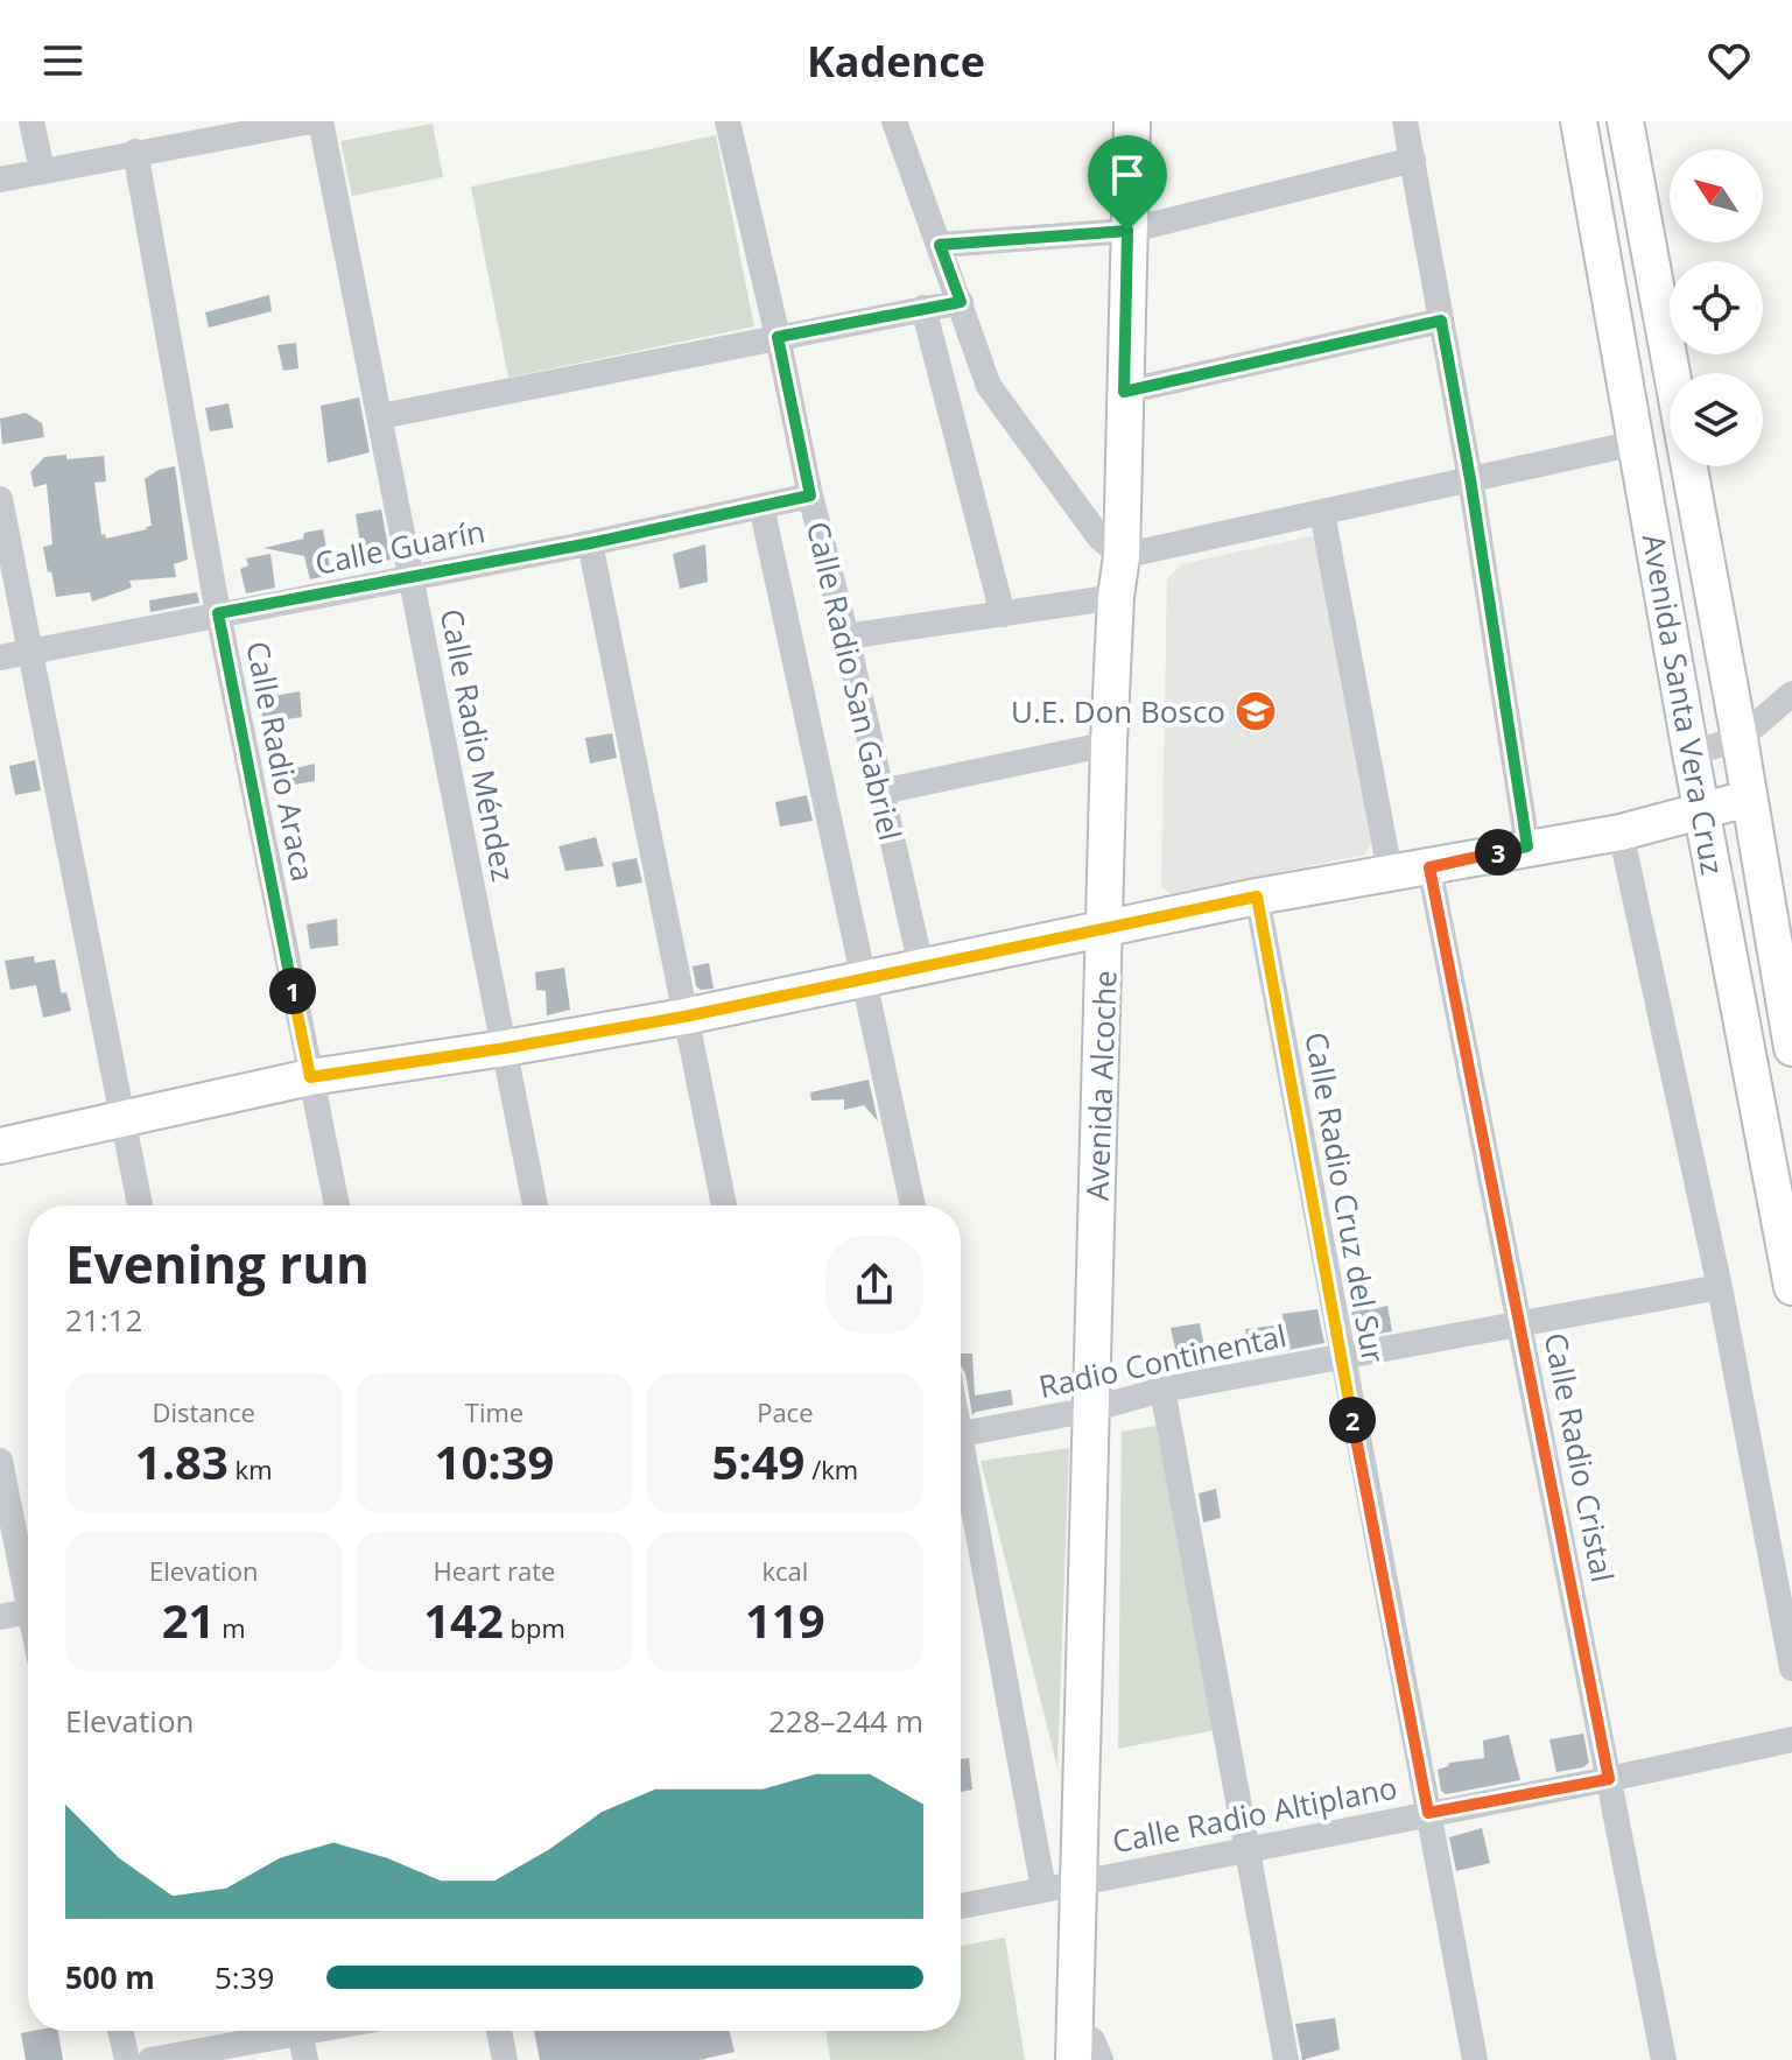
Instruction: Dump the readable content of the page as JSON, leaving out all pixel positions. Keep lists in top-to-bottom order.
{
  "streets": {
    "street": [
      "Calle Guarín",
      "Calle Radio San Gabriel",
      "Avenida Santa Vera Cruz",
      "Calle Radio Méndez",
      "Calle Radio Araca",
      "Avenida Alcoche",
      "Calle Radio Cruz del Sur",
      "Radio Continental",
      "Calle Radio Cristal",
      "Calle Radio Altiplano"
    ]
  },
  "crossings": [
    ["Calle Guarín", "Calle Radio San Gabriel"],
    ["Calle Guarín", "Calle Radio Méndez"],
    ["Calle Guarín", "Calle Radio Araca"],
    ["Avenida Alcoche", "Radio Continental"],
    ["Avenida Alcoche", "Calle Radio Altiplano"],
    ["Calle Radio Cruz del Sur", "Radio Continental"],
    ["Calle Radio Cruz del Sur", "Calle Radio Altiplano"],
    ["Radio Continental", "Calle Radio Cristal"],
    ["Calle Radio Cristal", "Calle Radio Altiplano"]
  ],
  "places": {
    "school or university": ["U.E. Don Bosco"]
  },
  "north": "top left",
  "page": {
    "header": "Kadence",
    "pins": ["3", "1", "2"],
    "heading": ["Evening run", "21:12"],
    "stats": [
      ["Distance", "1.83 km"],
      ["Time", "10:39"],
      ["Pace", "5:49 /km"],
      ["Elevation", "21 m"],
      ["Heart rate", "142 bpm"],
      ["kcal", "119"]
    ],
    "chart": ["Elevation", "228–244 m"],
    "list": [
      {
        "name": "500 m",
        "note": "5:39"
      }
    ]
  }
}
